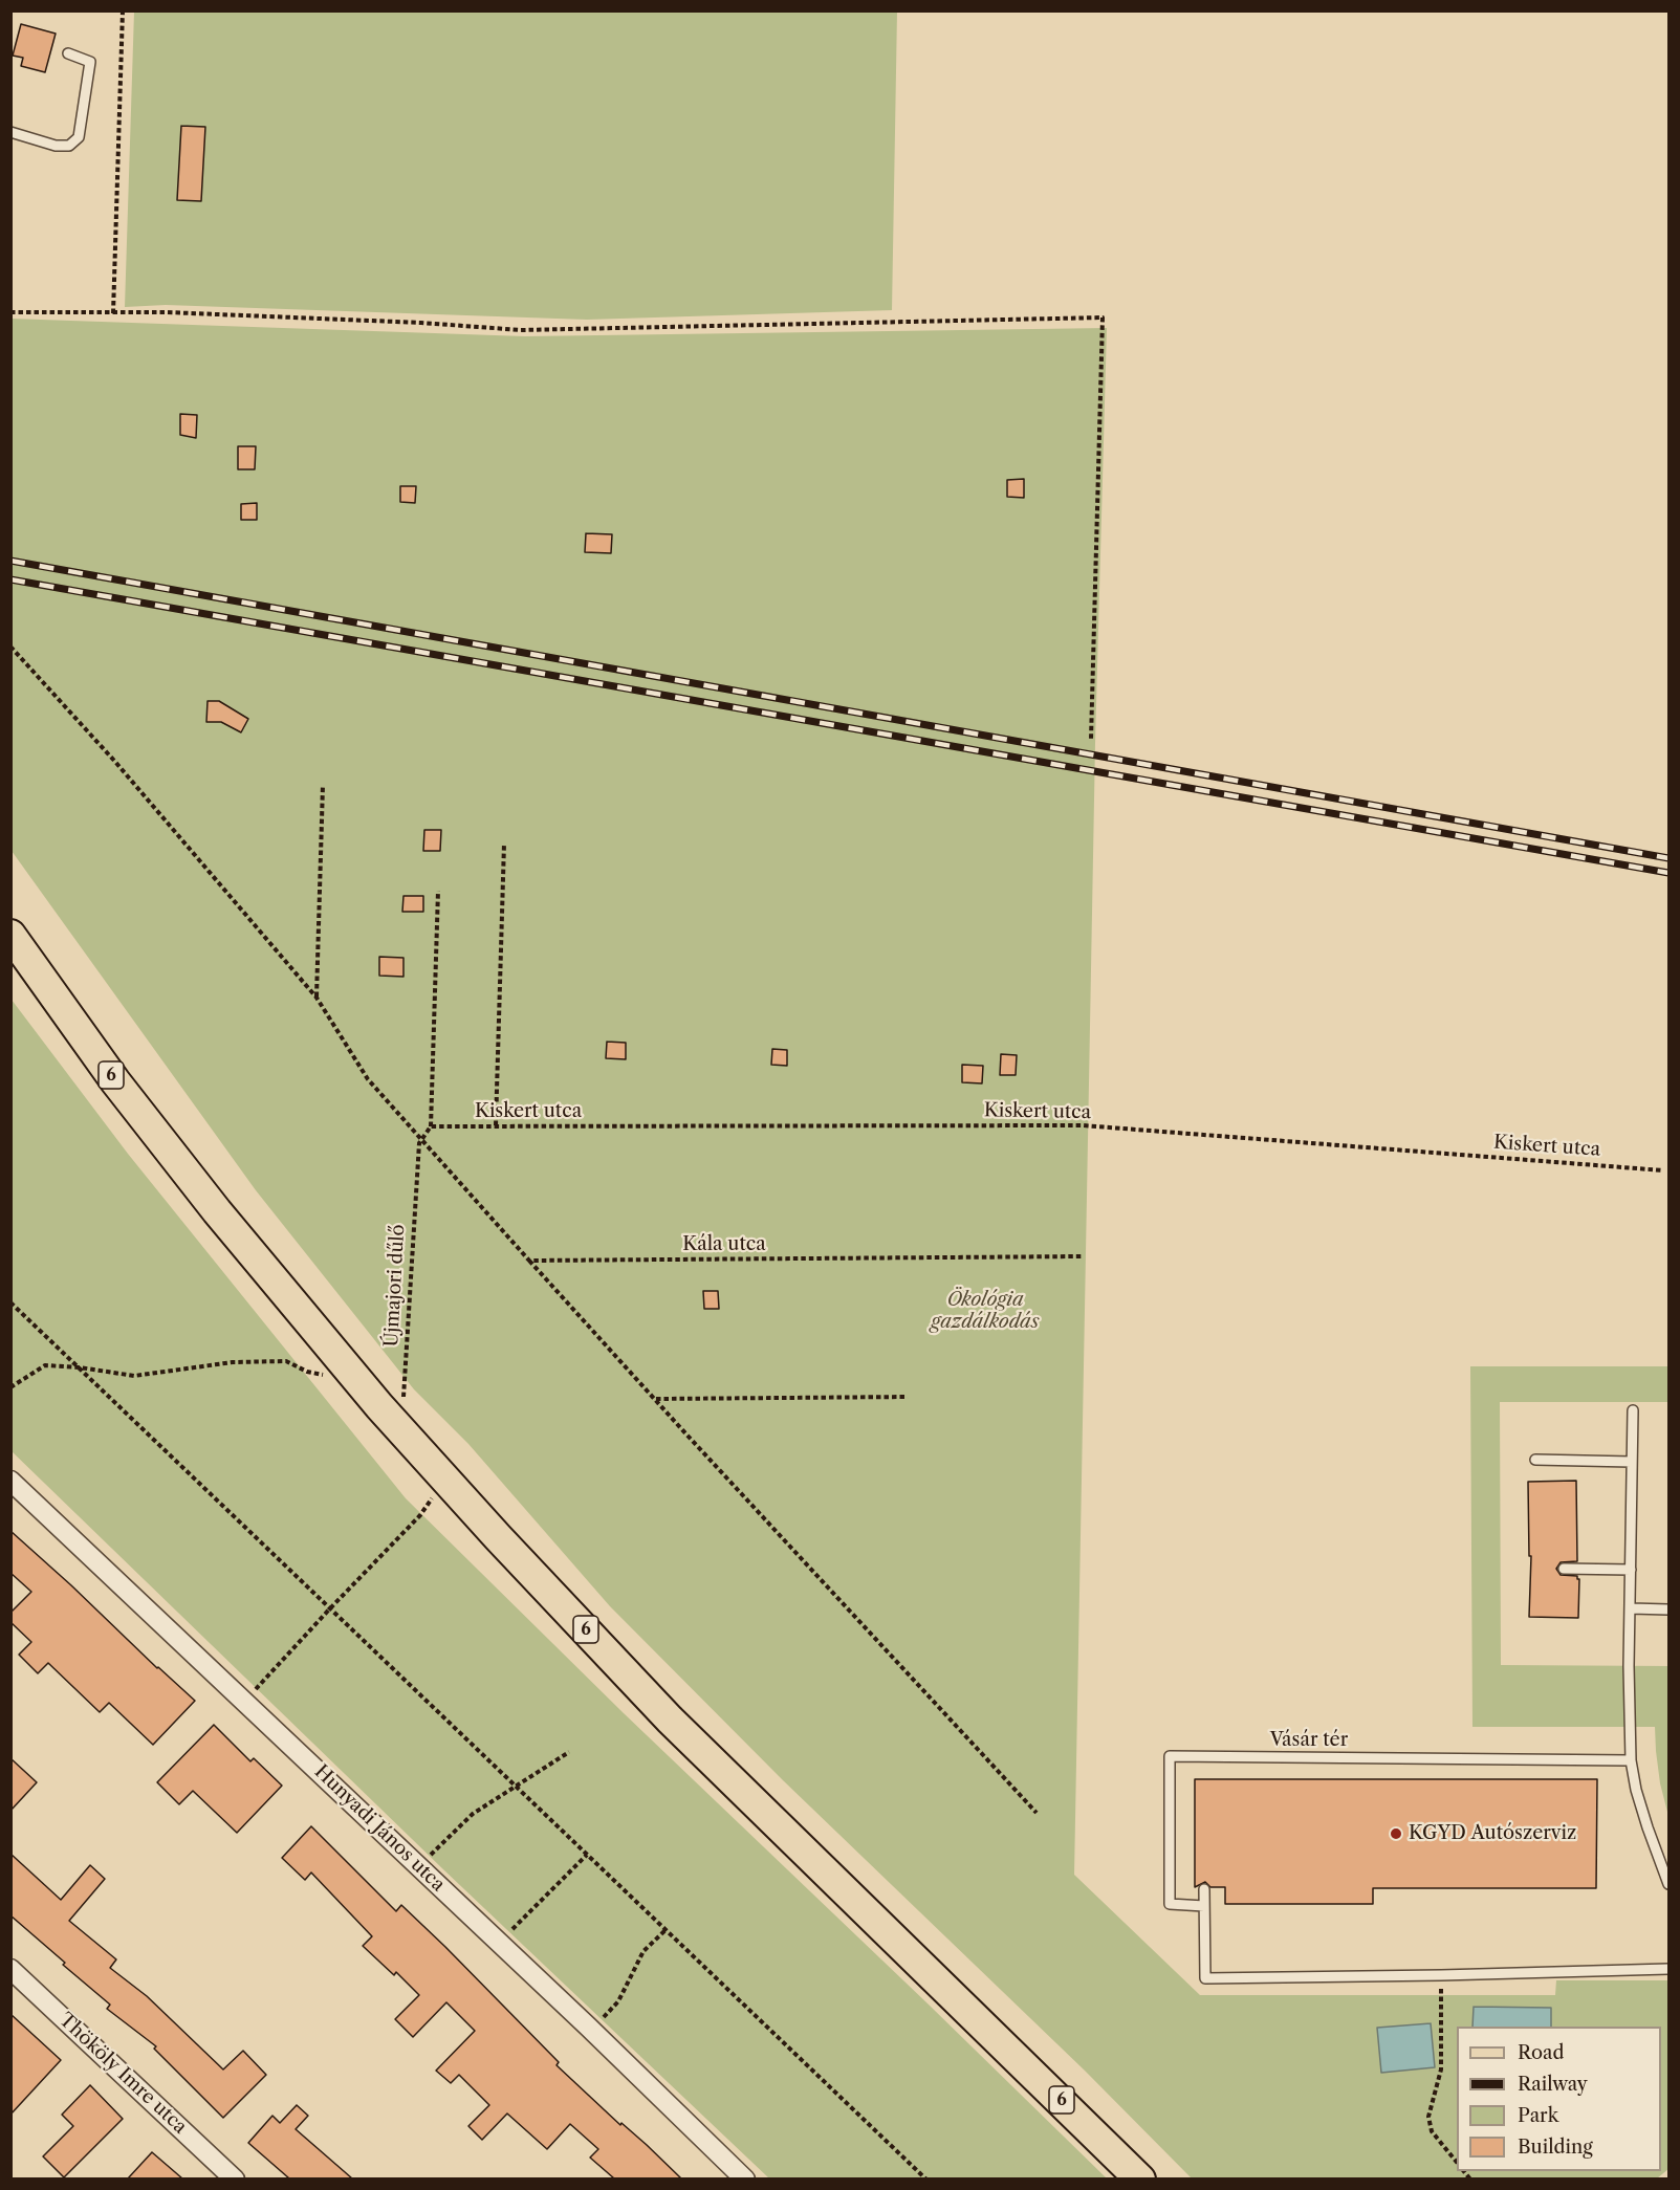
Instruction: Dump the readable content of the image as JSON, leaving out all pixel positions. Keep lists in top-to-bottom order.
{
  "streets": {
    "main road": ["6"],
    "street": ["Hunyadi János utca", "Thököly Imre utca"],
    "lane": ["Vásár tér"],
    "path": ["Kiskert utca", "Kála utca", "Újmajori dűlő"]
  },
  "crossings": [
    ["6", "Újmajori dűlő"]
  ],
  "parks": ["Ökológia gazdálkodás"],
  "places": ["KGYD Autószerviz"],
  "legend": [
    "Road",
    "Railway",
    "Park",
    "Building"
  ]
}
